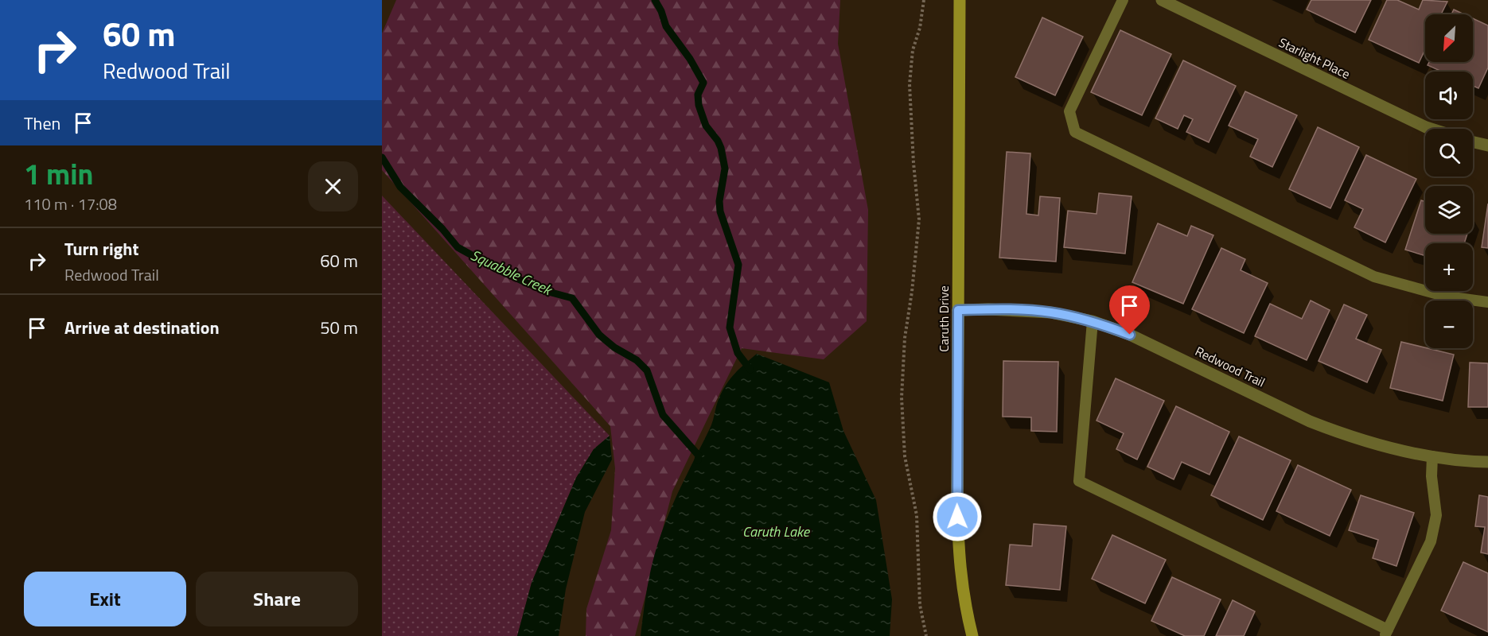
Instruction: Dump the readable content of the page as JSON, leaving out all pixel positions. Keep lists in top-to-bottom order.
{
  "streets": {
    "street": ["Starlight Place", "Caruth Drive", "Redwood Trail"]
  },
  "crossings": [
    ["Caruth Drive", "Redwood Trail"]
  ],
  "water": ["Squabble Creek", "Caruth Lake"],
  "north": "bottom left",
  "page": {
    "turn": ["60 m", "Redwood Trail"],
    "map_buttons": ["+", "−"],
    "then": "Then",
    "heading": ["1 min", "110 m · 17:08"],
    "list": [
      {
        "name": "Turn right",
        "note": "Redwood Trail",
        "value": "60 m"
      },
      {
        "name": "Arrive at destination",
        "value": "50 m"
      }
    ],
    "buttons": ["Exit", "Share"]
  }
}
